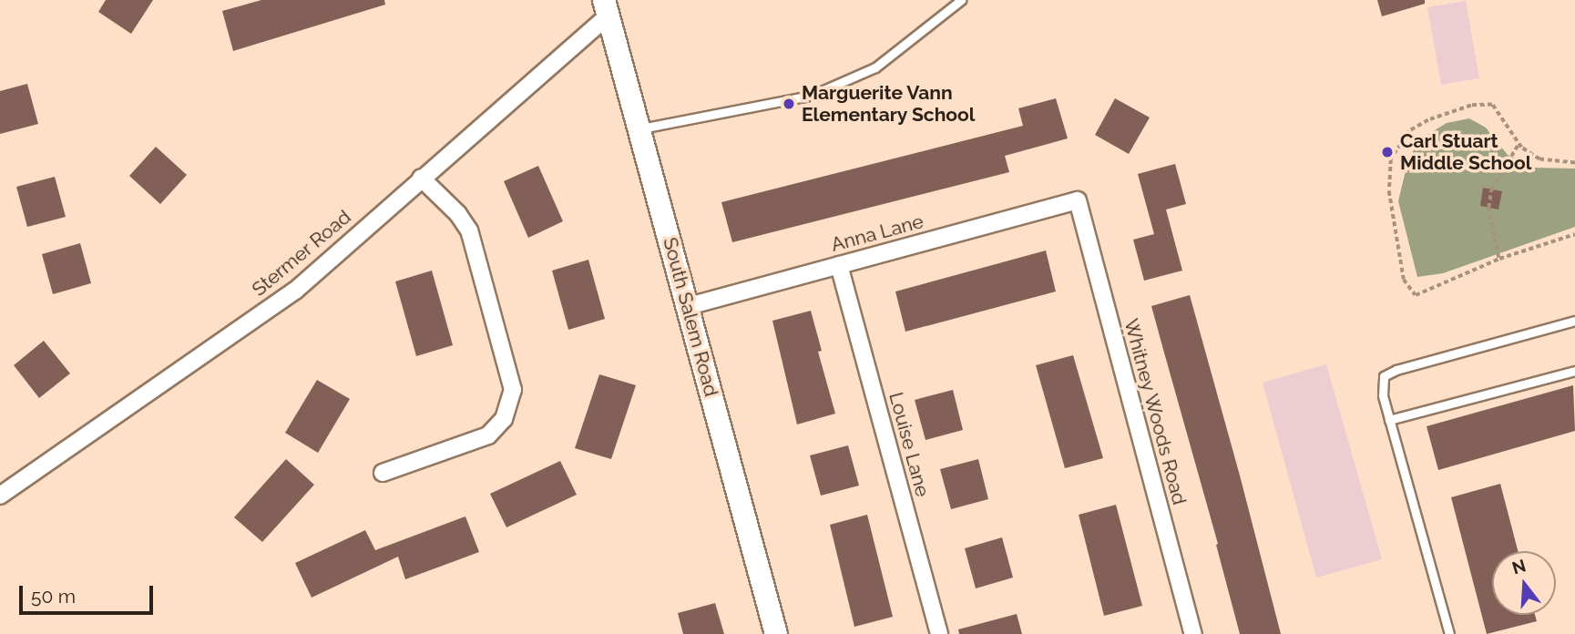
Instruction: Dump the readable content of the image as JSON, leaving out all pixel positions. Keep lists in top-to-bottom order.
{
  "streets": {
    "main road": ["South Salem Road"],
    "street": [
      "Anna Lane",
      "Stermer Road",
      "Whitney Woods Road",
      "Louise Lane"
    ]
  },
  "crossings": [
    ["Anna Lane", "South Salem Road"],
    ["Anna Lane", "Whitney Woods Road"],
    ["Anna Lane", "Louise Lane"],
    ["Stermer Road", "South Salem Road"]
  ],
  "places": ["Marguerite Vann Elementary School", "Carl Stuart Middle School"],
  "scale_bar": "50 m",
  "north": "top"
}
